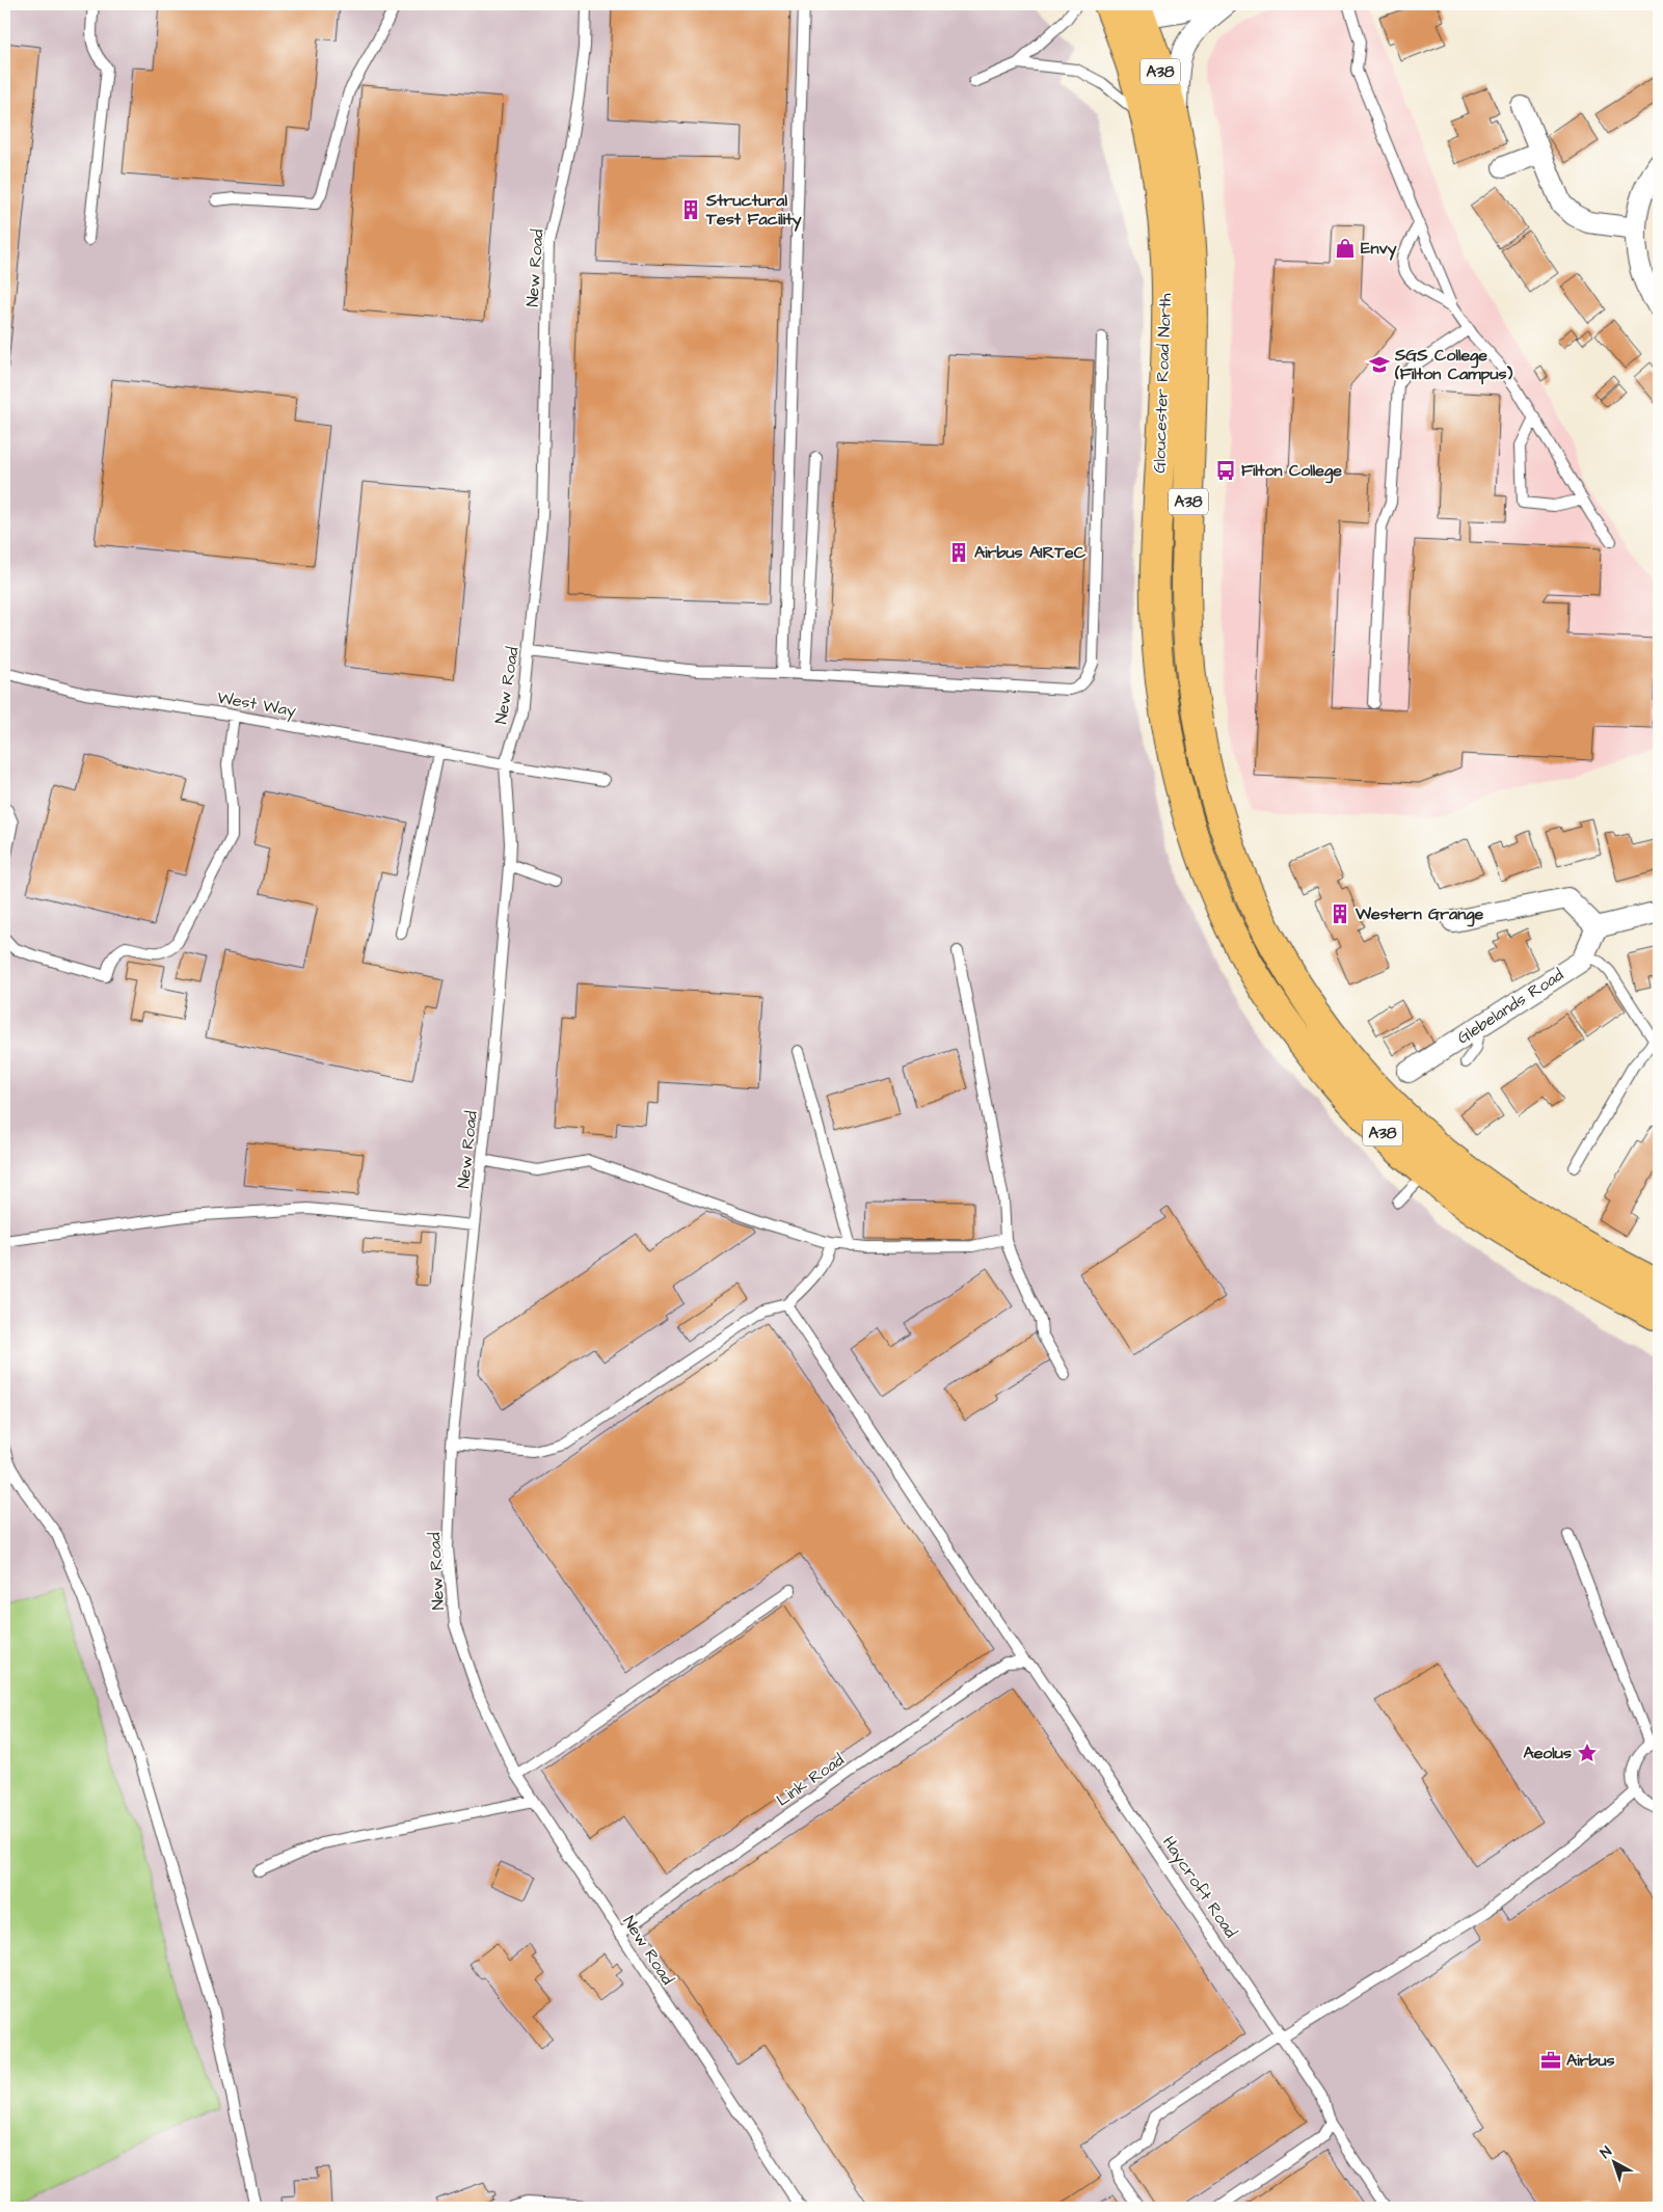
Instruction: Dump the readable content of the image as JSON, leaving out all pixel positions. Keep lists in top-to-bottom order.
{
  "streets": {
    "main road": ["A38", "Gloucester Road North"],
    "street": ["Glebelands Road"],
    "lane": [
      "New Road",
      "West Way",
      "Link Road",
      "Haycroft Road"
    ]
  },
  "crossings": [
    ["New Road", "West Way"],
    ["New Road", "Link Road"],
    ["Link Road", "Haycroft Road"]
  ],
  "places": {
    "building": ["Structural Test Facility", "Airbus AIRTeC", "Western Grange"],
    "shop": ["Envy"],
    "school or university": ["SGS College (Filton Campus)"],
    "bus stop": ["Filton College"],
    "place": ["Aeolus"],
    "office": ["Airbus"]
  },
  "north": "top left"
}
